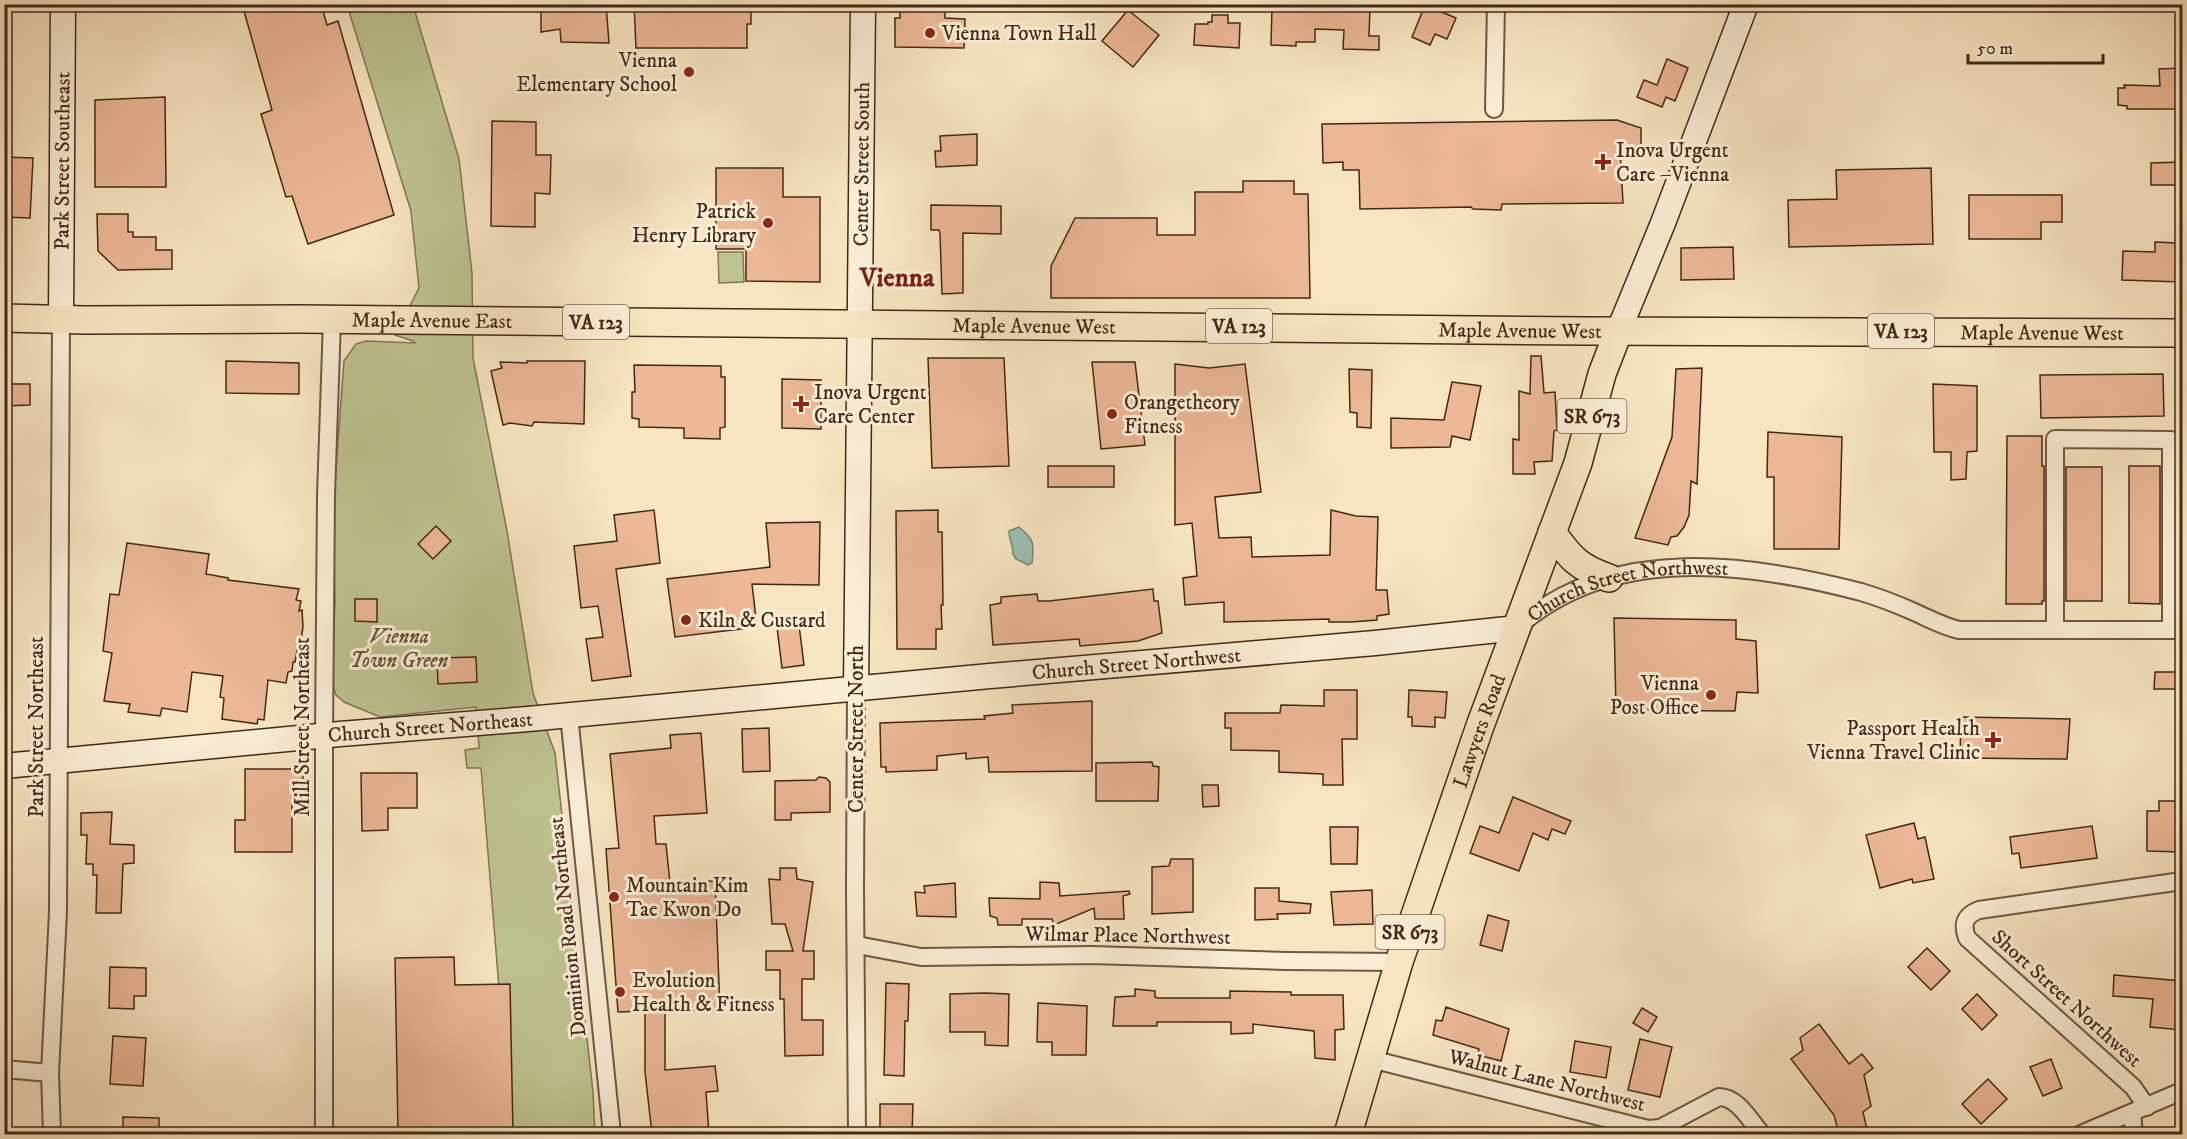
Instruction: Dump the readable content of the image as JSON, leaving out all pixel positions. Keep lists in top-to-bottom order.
{
  "streets": {
    "main road": [
      "Maple Avenue East",
      "VA 123",
      "Maple Avenue West",
      "SR 673",
      "Lawyers Road"
    ],
    "street": [
      "Park Street Southeast",
      "Center Street South",
      "Church Street Northwest",
      "Park Street Northeast",
      "Mill Street Northeast",
      "Church Street Northeast",
      "Center Street North",
      "Dominion Road Northeast",
      "Wilmar Place Northwest",
      "Short Street Northwest",
      "Walnut Lane Northwest"
    ]
  },
  "crossings": [
    ["Park Street Southeast", "Maple Avenue East"],
    ["Park Street Southeast", "Park Street Northeast"],
    ["Center Street South", "Maple Avenue East"],
    ["Center Street South", "Maple Avenue West"],
    ["Center Street South", "Center Street North"],
    ["Maple Avenue East", "Maple Avenue West"],
    ["Maple Avenue East", "Park Street Northeast"],
    ["Maple Avenue East", "Mill Street Northeast"],
    ["Maple Avenue East", "Center Street North"],
    ["Maple Avenue West", "Center Street North"],
    ["Maple Avenue West", "Lawyers Road"],
    ["Church Street Northwest", "Church Street Northeast"],
    ["Church Street Northwest", "Center Street North"],
    ["Church Street Northwest", "Lawyers Road"],
    ["Park Street Northeast", "Church Street Northeast"],
    ["Mill Street Northeast", "Church Street Northeast"],
    ["Church Street Northeast", "Center Street North"],
    ["Church Street Northeast", "Dominion Road Northeast"],
    ["Center Street North", "Wilmar Place Northwest"],
    ["Lawyers Road", "Wilmar Place Northwest"],
    ["Lawyers Road", "Walnut Lane Northwest"]
  ],
  "districts": ["Vienna"],
  "parks": ["Vienna Town Green"],
  "places": {
    "other": [
      "Vienna Town Hall",
      "Vienna Elementary School",
      "Patrick Henry Library",
      "Orangetheory Fitness",
      "Kiln & Custard",
      "Vienna Post Office",
      "Mountain Kim Tae Kwon Do",
      "Evolution Health & Fitness"
    ],
    "health": ["Inova Urgent Care –Vienna", "Inova Urgent Care Center", "Passport Health Vienna Travel Clinic"]
  },
  "scale_bar": "50 m"
}
